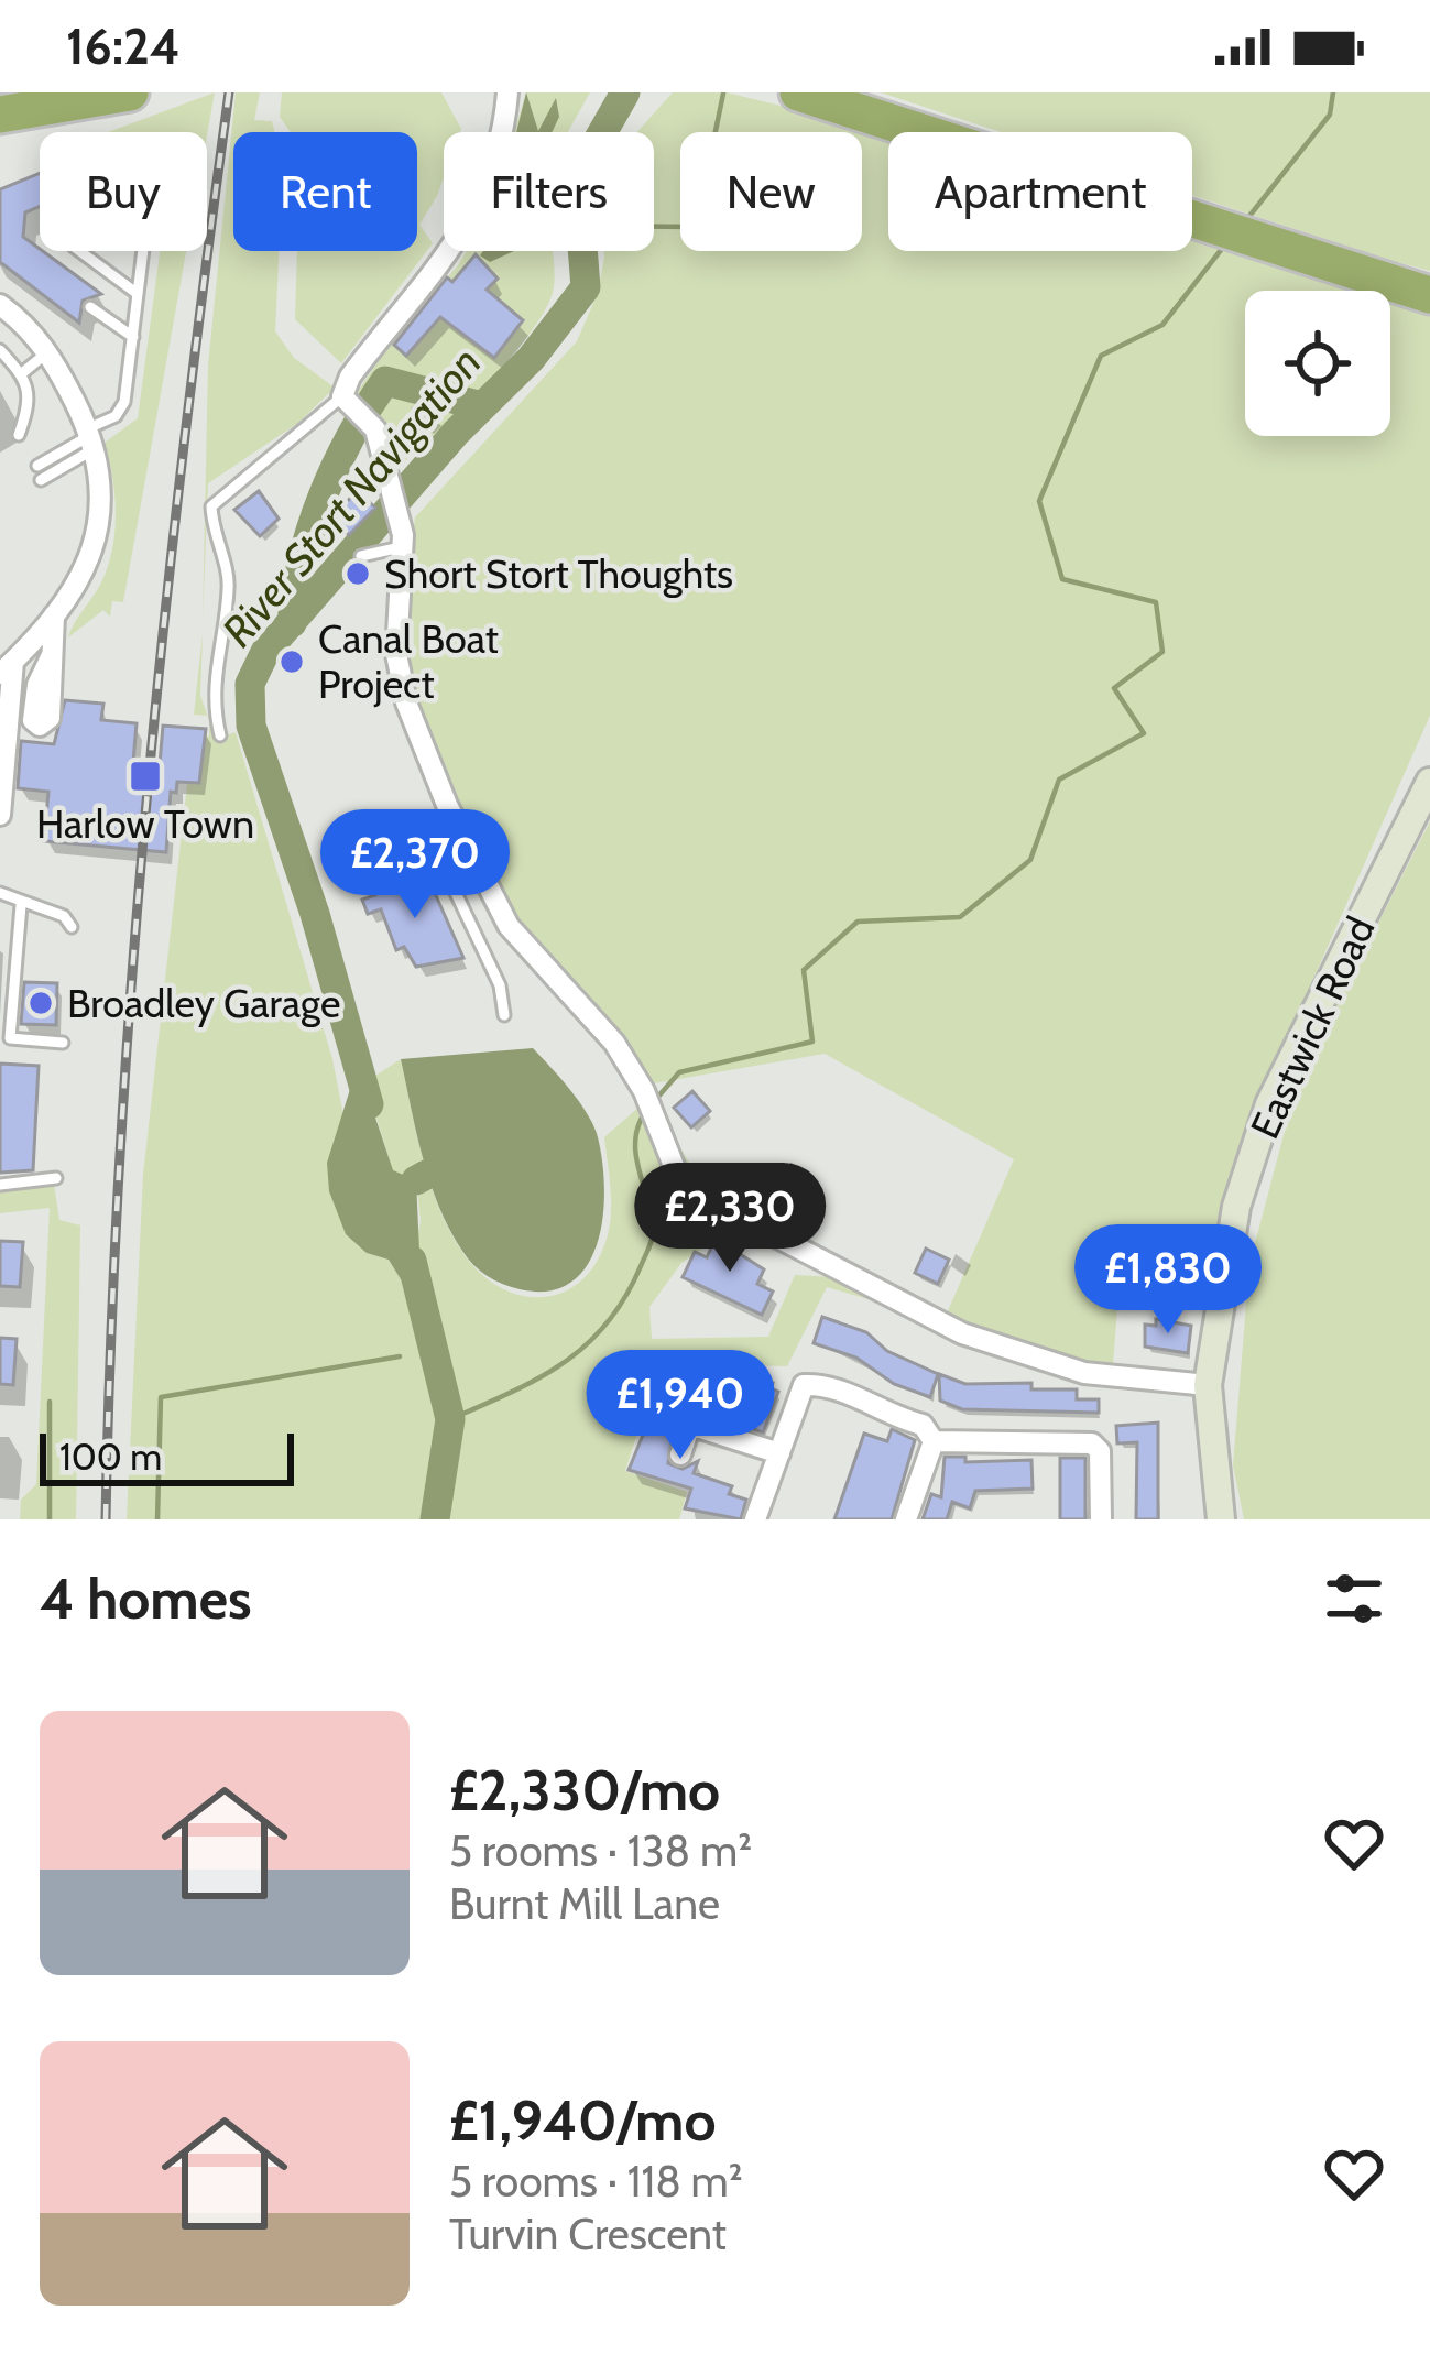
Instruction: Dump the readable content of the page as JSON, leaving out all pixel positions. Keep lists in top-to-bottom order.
{
  "streets": {
    "street": ["Eastwick Road"]
  },
  "water": ["River Stort Navigation"],
  "places": {
    "other": ["Short Stort Thoughts", "Canal Boat Project", "Broadley Garage"],
    "transit": ["Harlow Town"]
  },
  "scale_bar": "100 m",
  "page": {
    "status": "16:24",
    "chip": [
      "Buy",
      "Rent",
      "Filters",
      "New",
      "Apartment"
    ],
    "price": [
      "£2,370",
      "£2,330",
      "£1,830",
      "£1,940"
    ],
    "scale": "100 m",
    "heading": "4 homes",
    "list": [
      {
        "name": "£2,330/mo",
        "note": "5 rooms · 138 m² · Burnt Mill Lane"
      },
      {
        "name": "£1,940/mo",
        "note": "5 rooms · 118 m² · Turvin Crescent"
      }
    ]
  }
}
